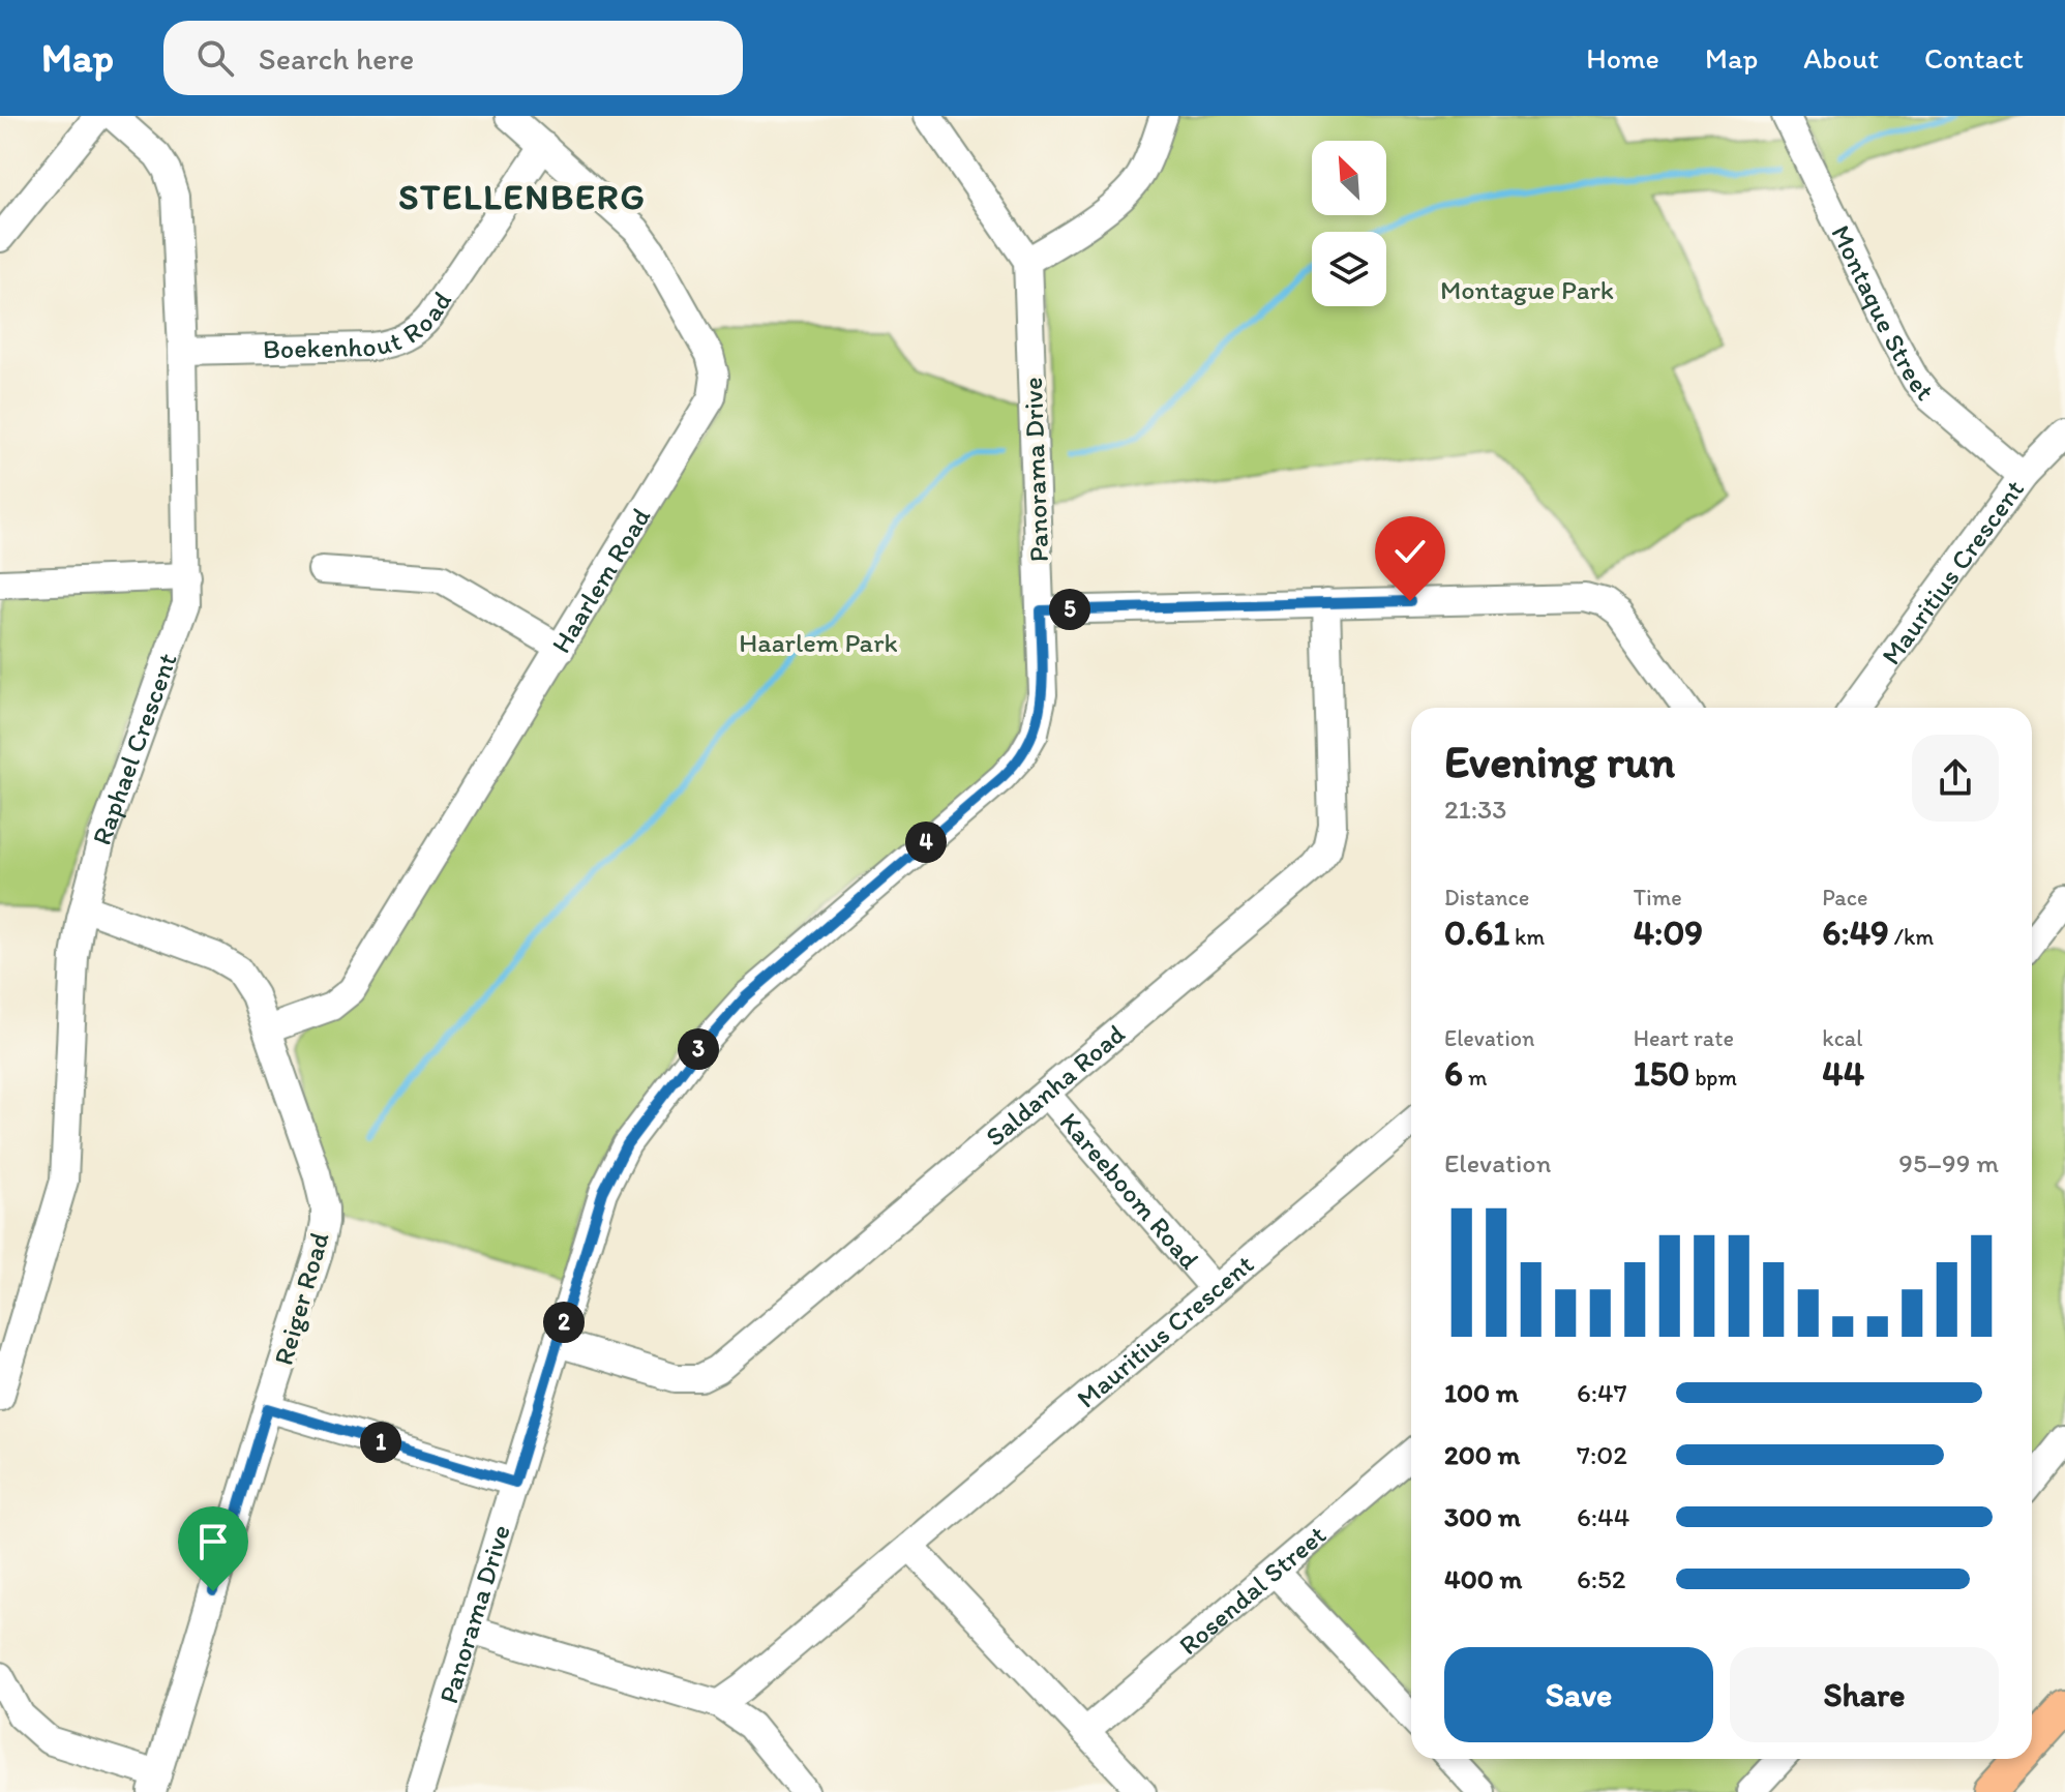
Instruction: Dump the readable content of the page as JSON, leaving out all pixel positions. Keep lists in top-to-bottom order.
{
  "streets": {
    "street": [
      "Montaque Street",
      "Boekenhout Road",
      "Panorama Drive",
      "Mauritius Crescent",
      "Haarlem Road",
      "Raphael Crescent",
      "Saldanha Road",
      "Kareeboom Road",
      "Reiger Road",
      "Rosendal Street"
    ]
  },
  "crossings": [
    ["Montaque Street", "Mauritius Crescent"],
    ["Boekenhout Road", "Haarlem Road"],
    ["Boekenhout Road", "Raphael Crescent"],
    ["Panorama Drive", "Saldanha Road"],
    ["Mauritius Crescent", "Kareeboom Road"],
    ["Haarlem Road", "Reiger Road"],
    ["Raphael Crescent", "Reiger Road"],
    ["Saldanha Road", "Kareeboom Road"]
  ],
  "districts": ["STELLENBERG"],
  "parks": ["Montague Park", "Haarlem Park"],
  "north": "top left",
  "page": {
    "header": "Map",
    "search": "Search here",
    "nav": [
      "Home",
      "Map",
      "About",
      "Contact"
    ],
    "pins": [
      "5",
      "4",
      "3",
      "2",
      "1"
    ],
    "heading": ["Evening run", "21:33"],
    "stats": [
      ["Distance", "0.61 km"],
      ["Time", "4:09"],
      ["Pace", "6:49 /km"],
      ["Elevation", "6 m"],
      ["Heart rate", "150 bpm"],
      ["kcal", "44"]
    ],
    "chart": ["Elevation", "95–99 m"],
    "list": [
      {
        "name": "100 m",
        "note": "6:47"
      },
      {
        "name": "200 m",
        "note": "7:02"
      },
      {
        "name": "300 m",
        "note": "6:44"
      },
      {
        "name": "400 m",
        "note": "6:52"
      }
    ],
    "buttons": ["Save", "Share"]
  }
}
